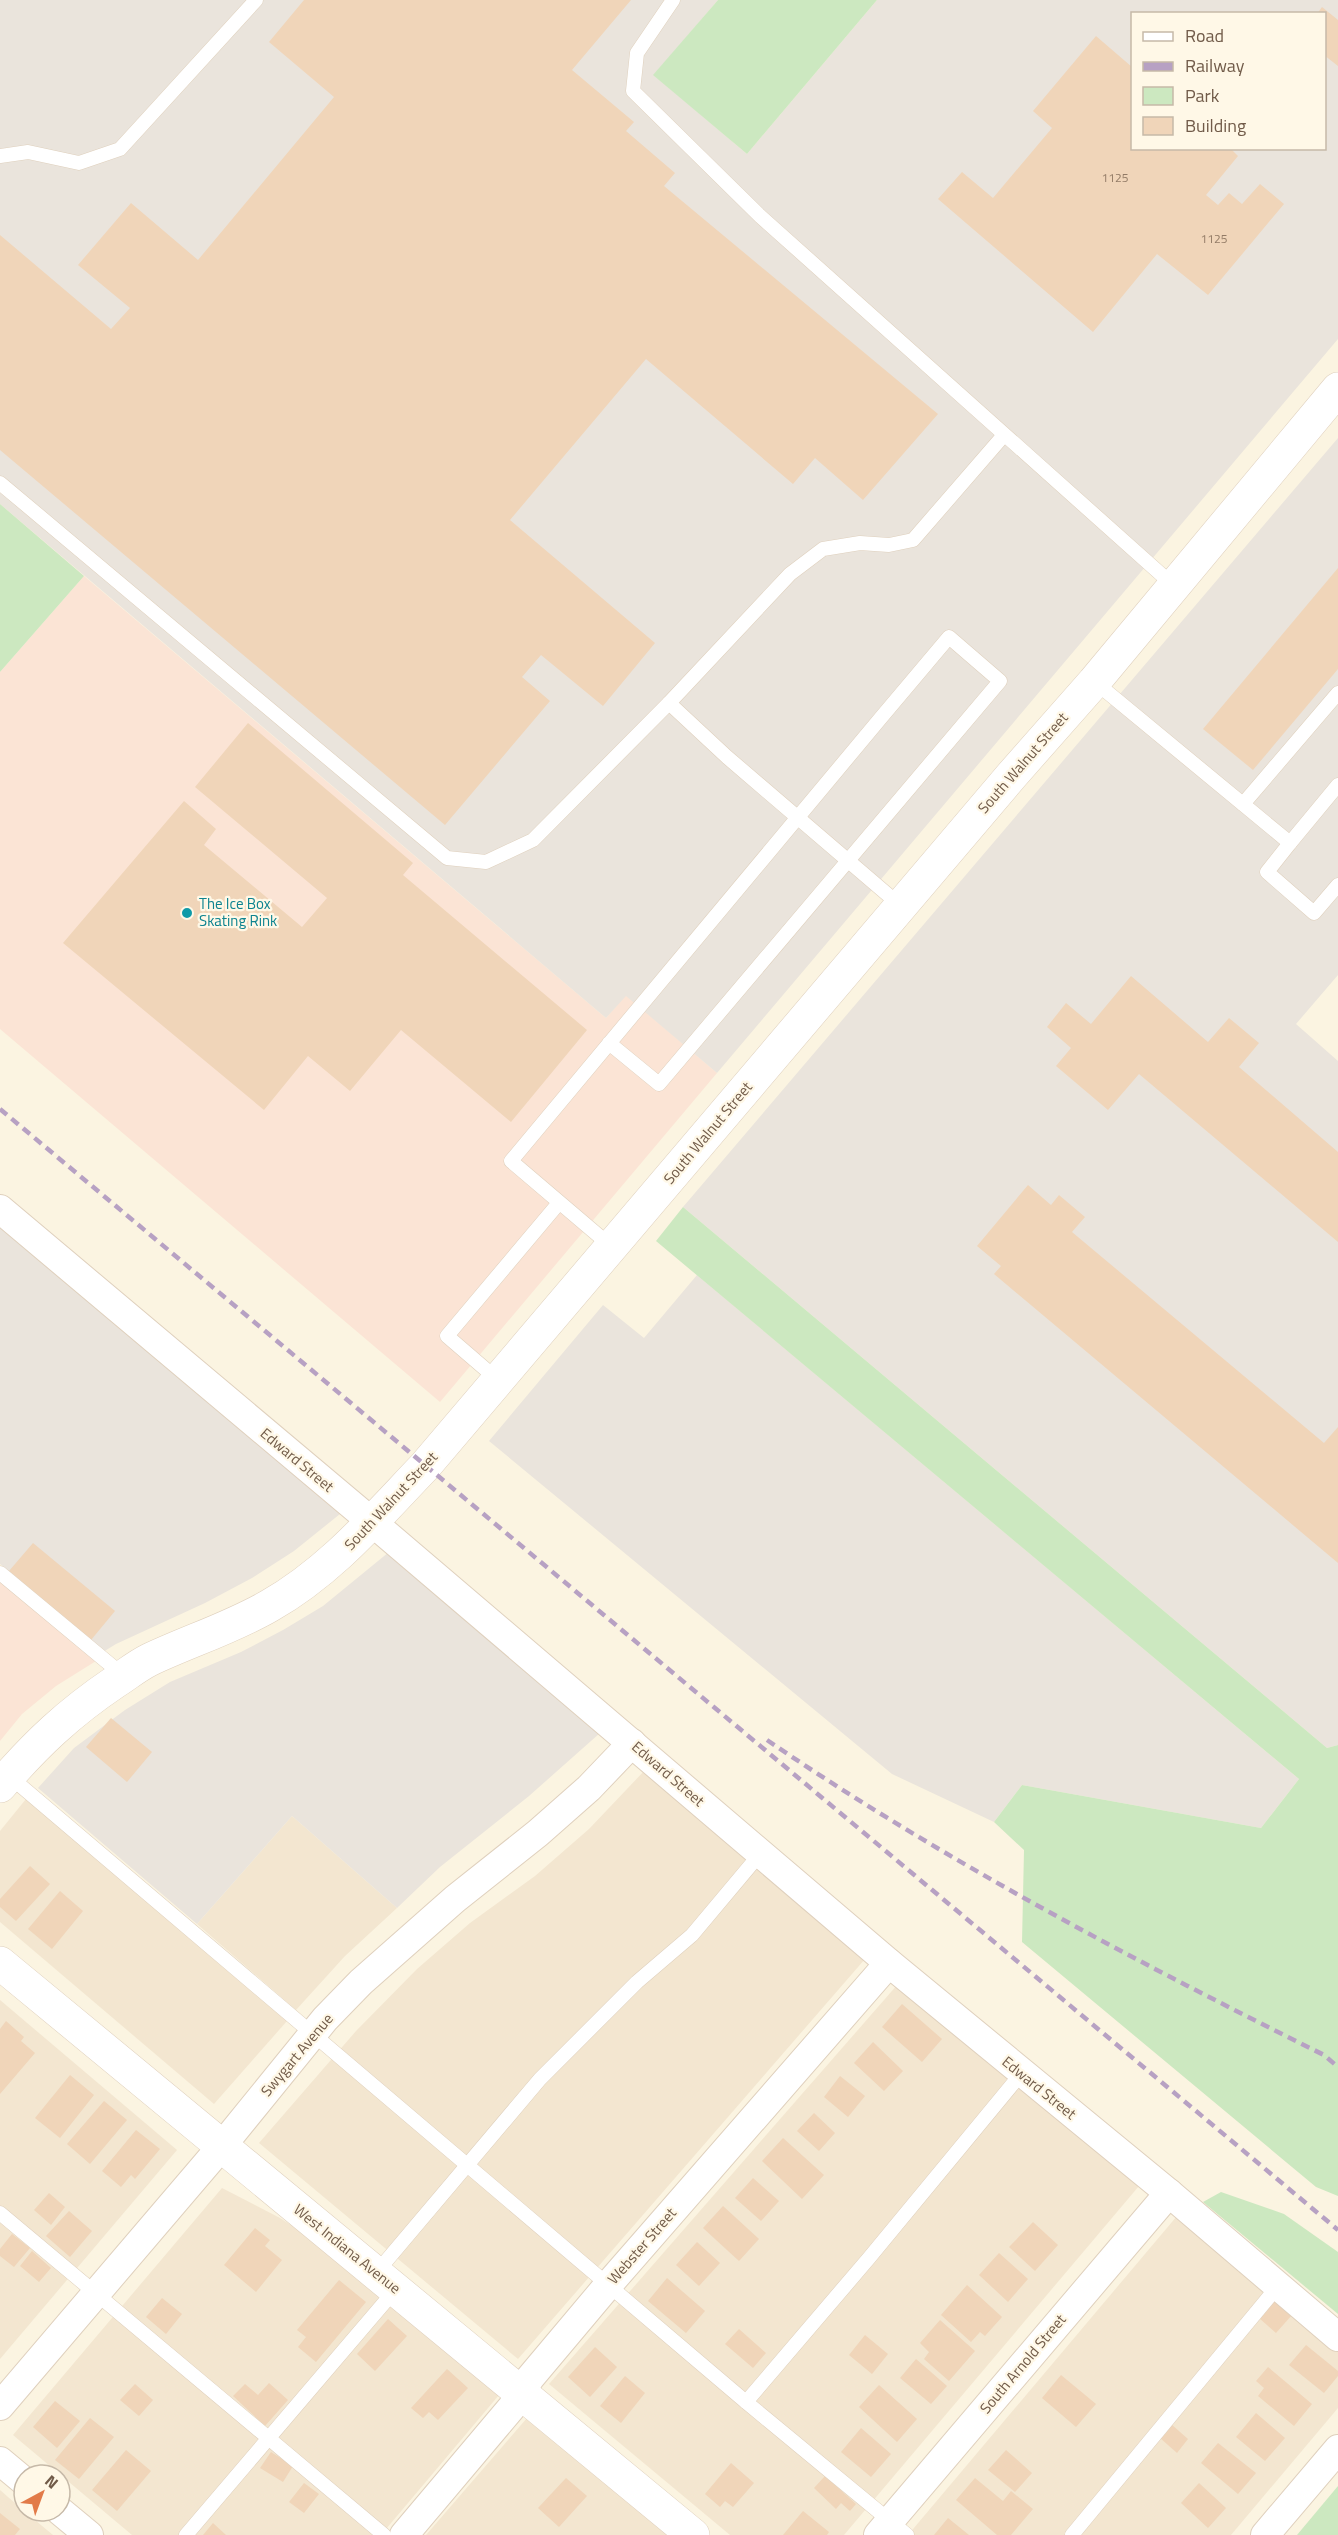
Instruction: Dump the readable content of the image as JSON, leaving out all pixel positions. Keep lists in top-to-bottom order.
{
  "streets": {
    "street": [
      "South Walnut Street",
      "Edward Street",
      "Swygart Avenue",
      "Webster Street",
      "West Indiana Avenue",
      "South Arnold Street"
    ]
  },
  "crossings": [
    ["South Walnut Street", "Edward Street"],
    ["Edward Street", "Swygart Avenue"],
    ["Edward Street", "Webster Street"],
    ["Edward Street", "South Arnold Street"],
    ["Swygart Avenue", "West Indiana Avenue"],
    ["Webster Street", "West Indiana Avenue"]
  ],
  "places": ["The Ice Box Skating Rink"],
  "house_numbers": ["1125", "1125"],
  "legend": [
    "Road",
    "Railway",
    "Park",
    "Building"
  ],
  "north": "top right"
}
